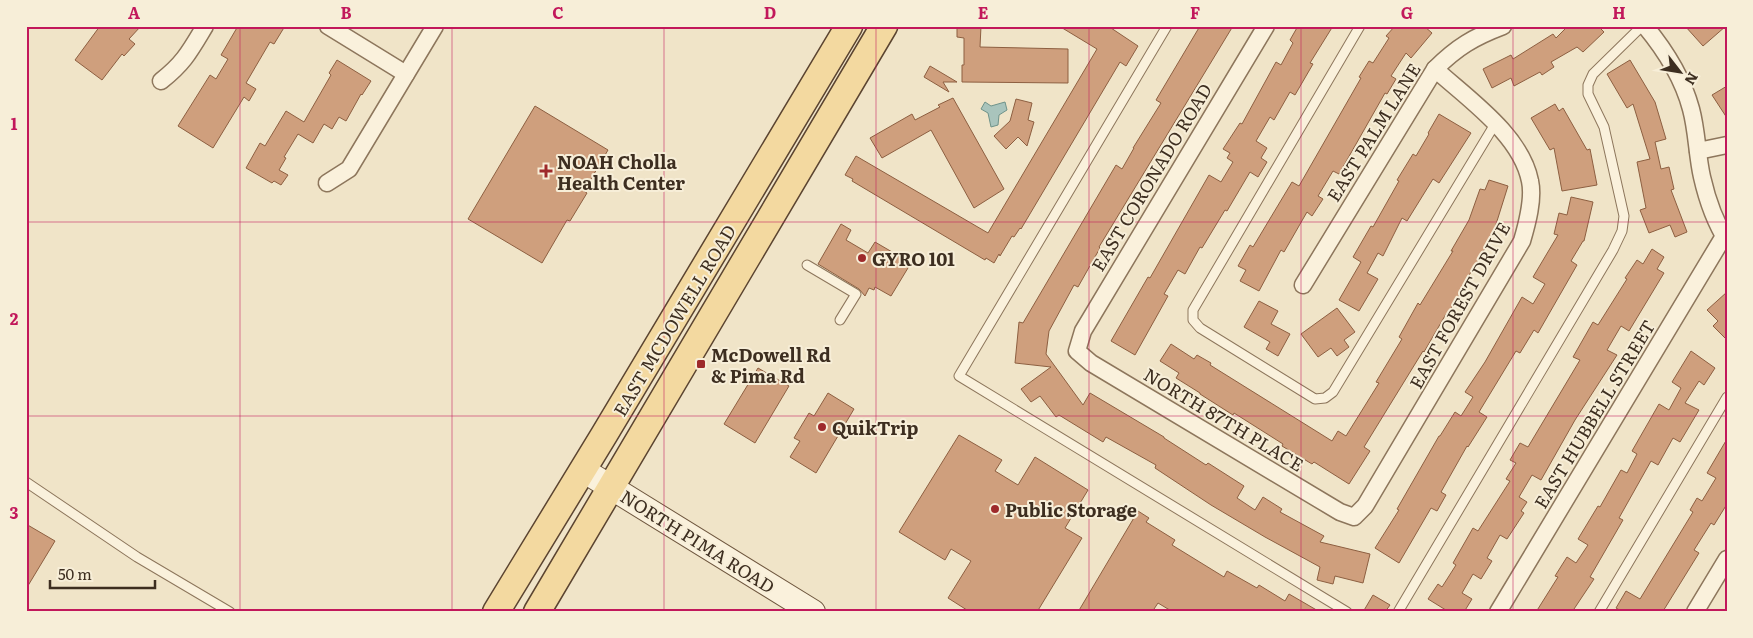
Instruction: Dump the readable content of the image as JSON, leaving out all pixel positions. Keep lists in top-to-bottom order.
{
  "streets": {
    "main road": ["EAST MCDOWELL ROAD", "NORTH PIMA ROAD"],
    "street": [
      "EAST PALM LANE",
      "EAST CORONADO ROAD",
      "EAST FOREST DRIVE",
      "EAST HUBBELL STREET",
      "NORTH 87TH PLACE"
    ]
  },
  "crossings": [
    ["EAST PALM LANE", "EAST FOREST DRIVE"],
    ["EAST CORONADO ROAD", "NORTH 87TH PLACE"],
    ["EAST FOREST DRIVE", "NORTH 87TH PLACE"],
    ["EAST MCDOWELL ROAD", "NORTH PIMA ROAD"]
  ],
  "places": {
    "health": ["NOAH Cholla Health Center"],
    "other": ["GYRO 101", "QuikTrip", "Public Storage"],
    "transit": ["McDowell Rd & Pima Rd"]
  },
  "scale_bar": "50 m",
  "north": "bottom right",
  "grid": {
    "columns": [
      "A",
      "B",
      "C",
      "D",
      "E",
      "F",
      "G",
      "H"
    ],
    "rows": ["1", "2", "3"]
  }
}
